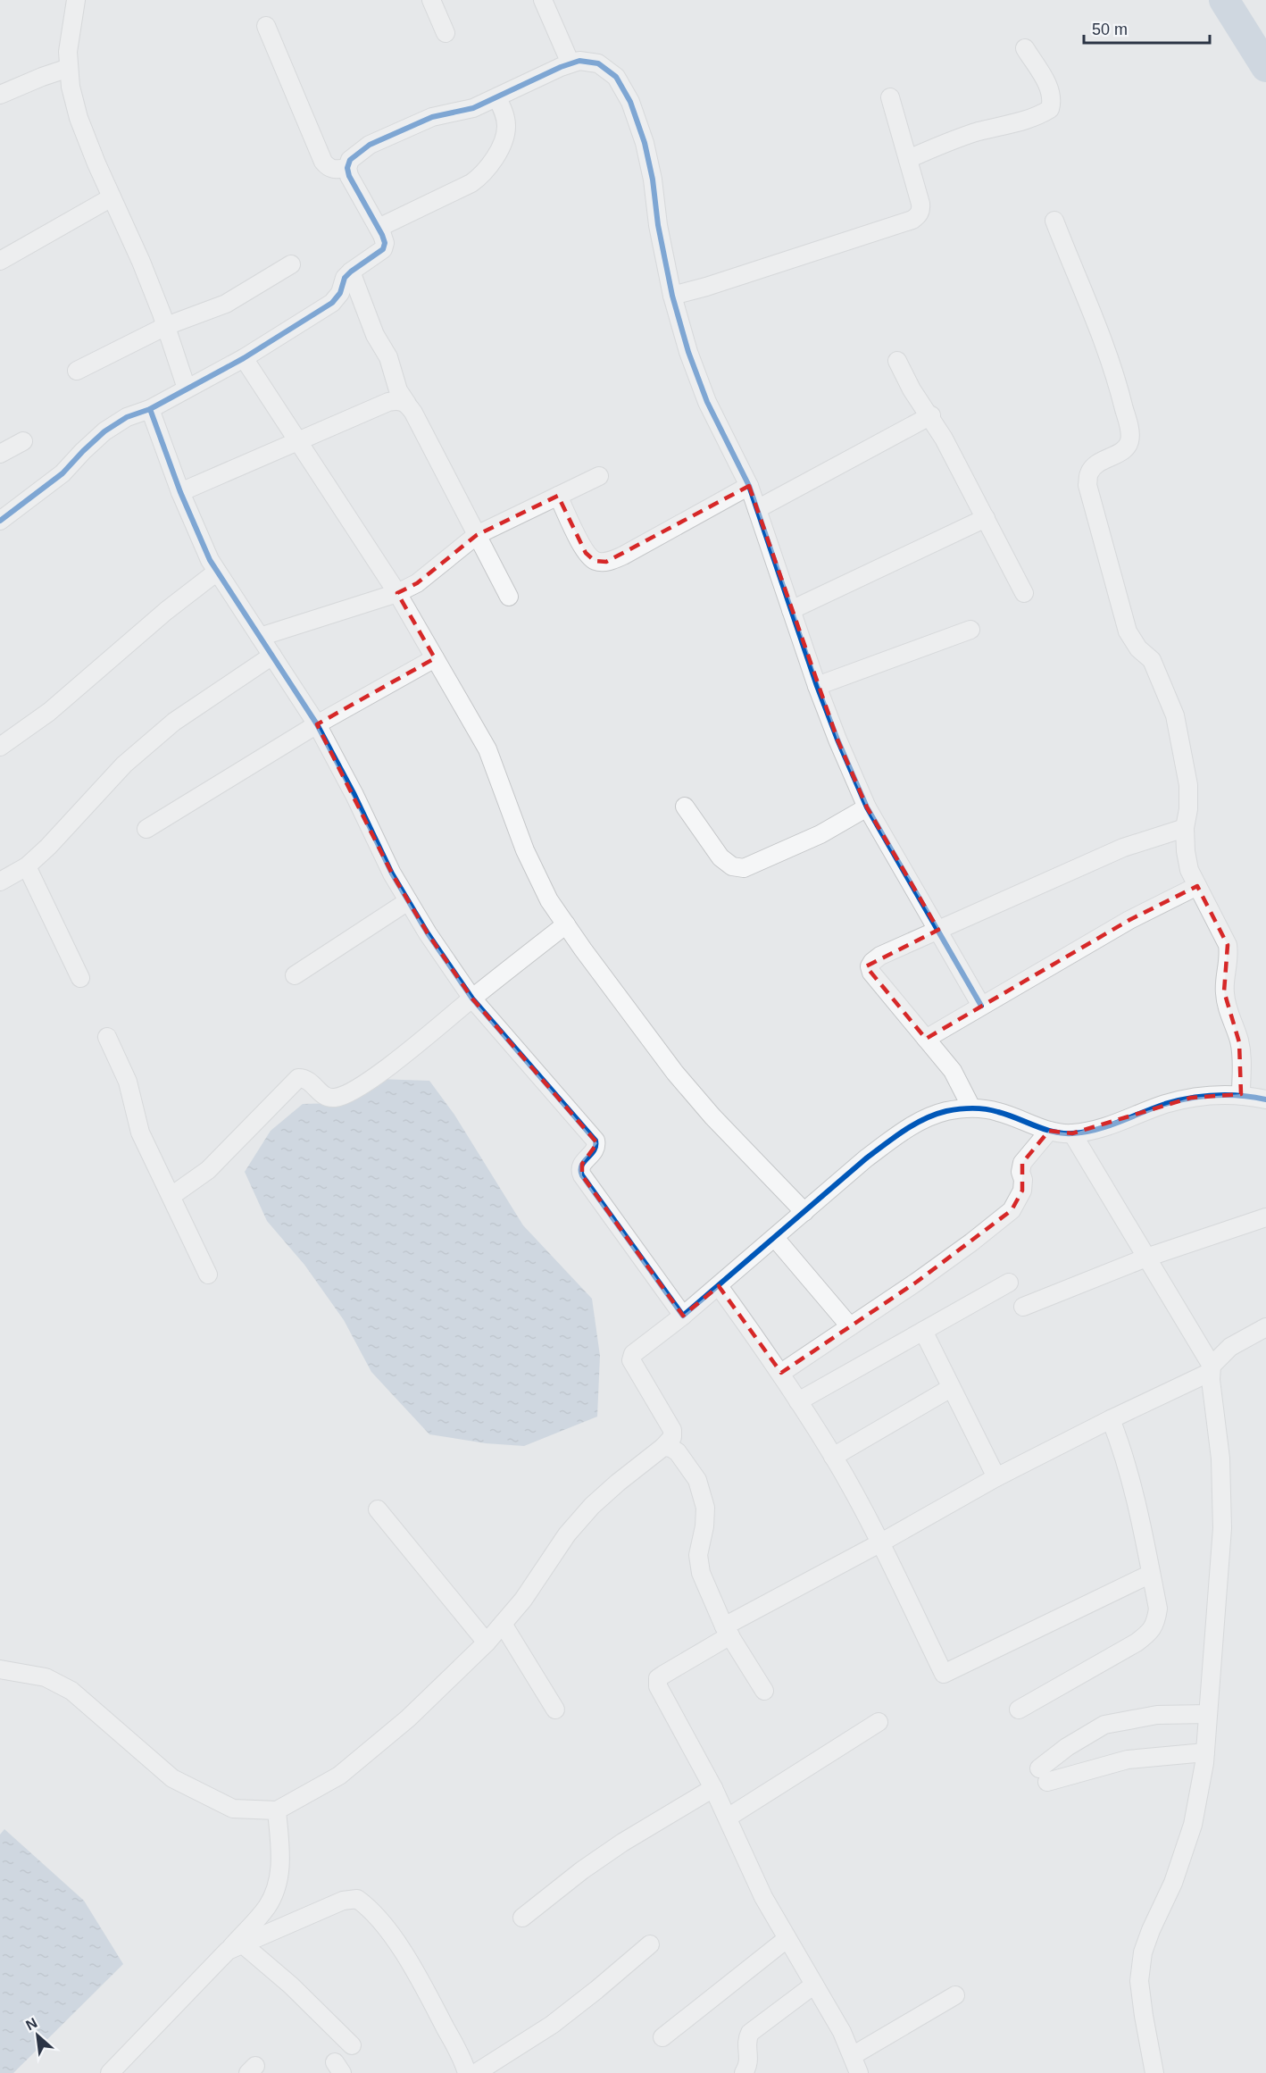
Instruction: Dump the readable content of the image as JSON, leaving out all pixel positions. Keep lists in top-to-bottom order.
{
  "scale_bar": "50 m",
  "north": "top left"
}
